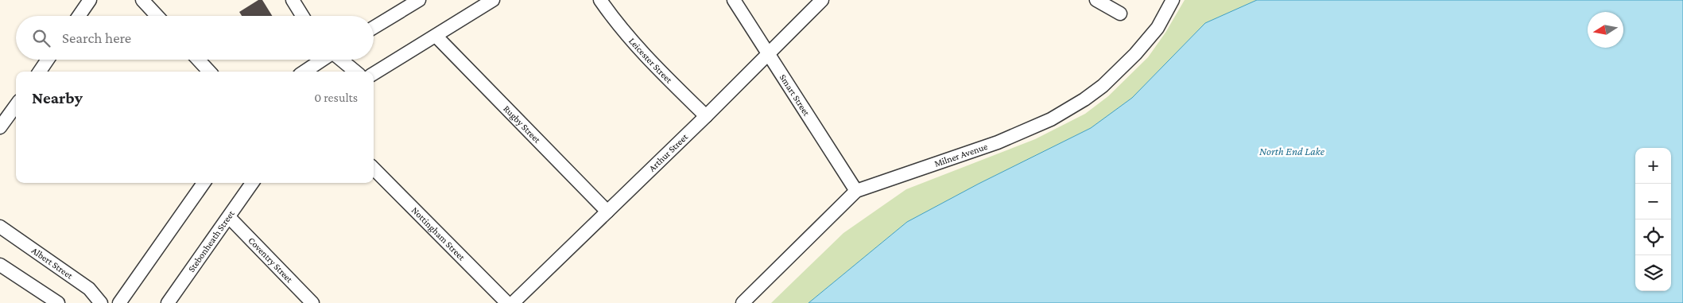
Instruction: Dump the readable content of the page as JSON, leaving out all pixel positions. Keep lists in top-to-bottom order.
{
  "streets": {
    "street": [
      "Leicester Street",
      "Smart Street",
      "Rugby Street",
      "Arthur Street",
      "Milner Avenue",
      "Nottingham Street",
      "Stebonheath Street",
      "Coventry Street",
      "Albert Street"
    ]
  },
  "crossings": [
    ["Leicester Street", "Arthur Street"],
    ["Smart Street", "Arthur Street"],
    ["Smart Street", "Milner Avenue"],
    ["Rugby Street", "Arthur Street"],
    ["Stebonheath Street", "Coventry Street"]
  ],
  "water": ["North End Lake"],
  "north": "left",
  "page": {
    "search": "Search here",
    "heading": ["Nearby", "0 results"],
    "map_buttons": ["+", "−"]
  }
}
